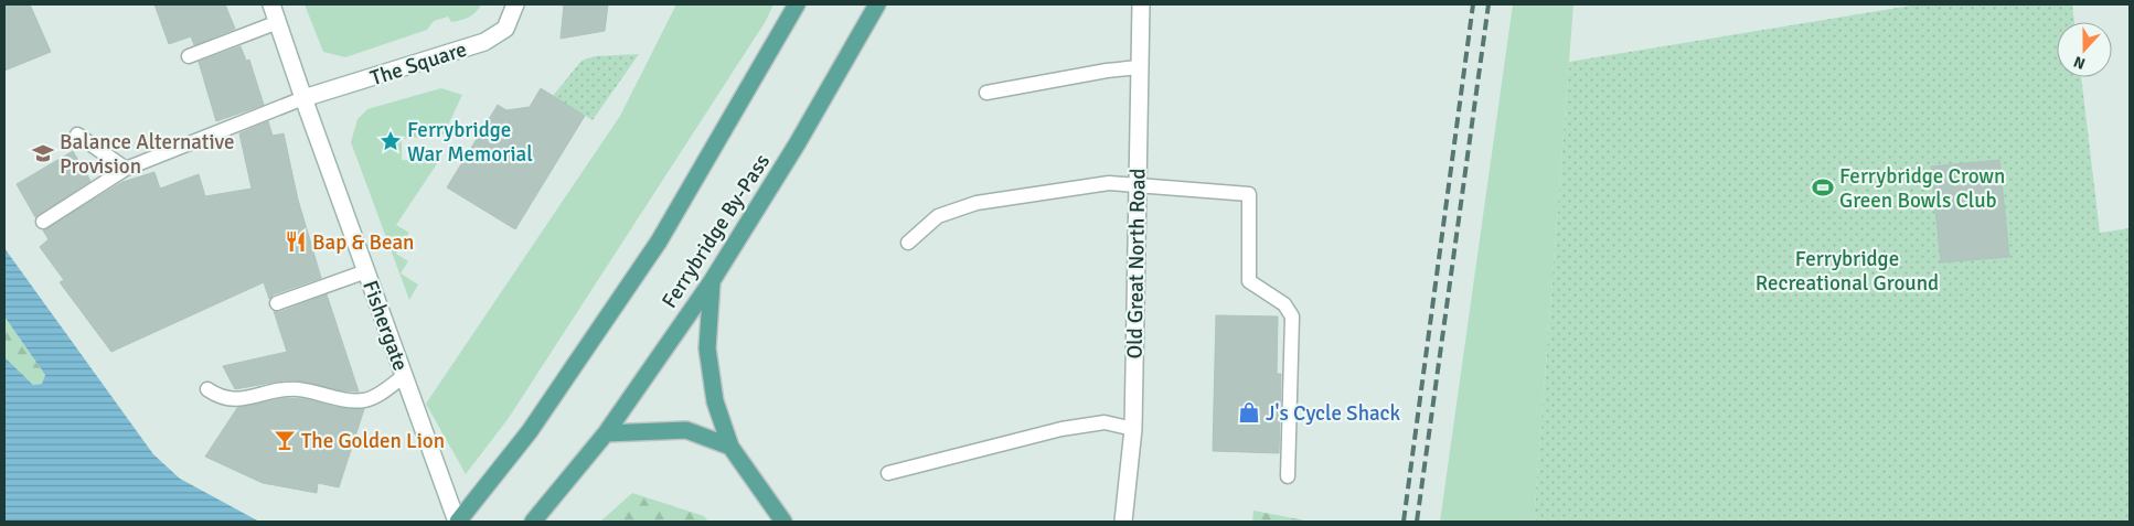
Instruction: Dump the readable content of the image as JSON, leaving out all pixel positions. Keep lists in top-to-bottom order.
{
  "streets": {
    "main road": [
      "The Square",
      "Ferrybridge By-Pass",
      "Old Great North Road",
      "Fishergate"
    ]
  },
  "crossings": [
    ["The Square", "Fishergate"],
    ["Ferrybridge By-Pass", "Fishergate"]
  ],
  "parks": ["Ferrybridge Recreational Ground"],
  "places": {
    "place": ["Ferrybridge War Memorial"],
    "school or university": ["Balance Alternative Provision"],
    "sports": ["Ferrybridge Crown Green Bowls Club"],
    "restaurant": ["Bap & Bean"],
    "shop": ["J's Cycle Shack"],
    "bar": ["The Golden Lion"]
  },
  "north": "bottom"
}
